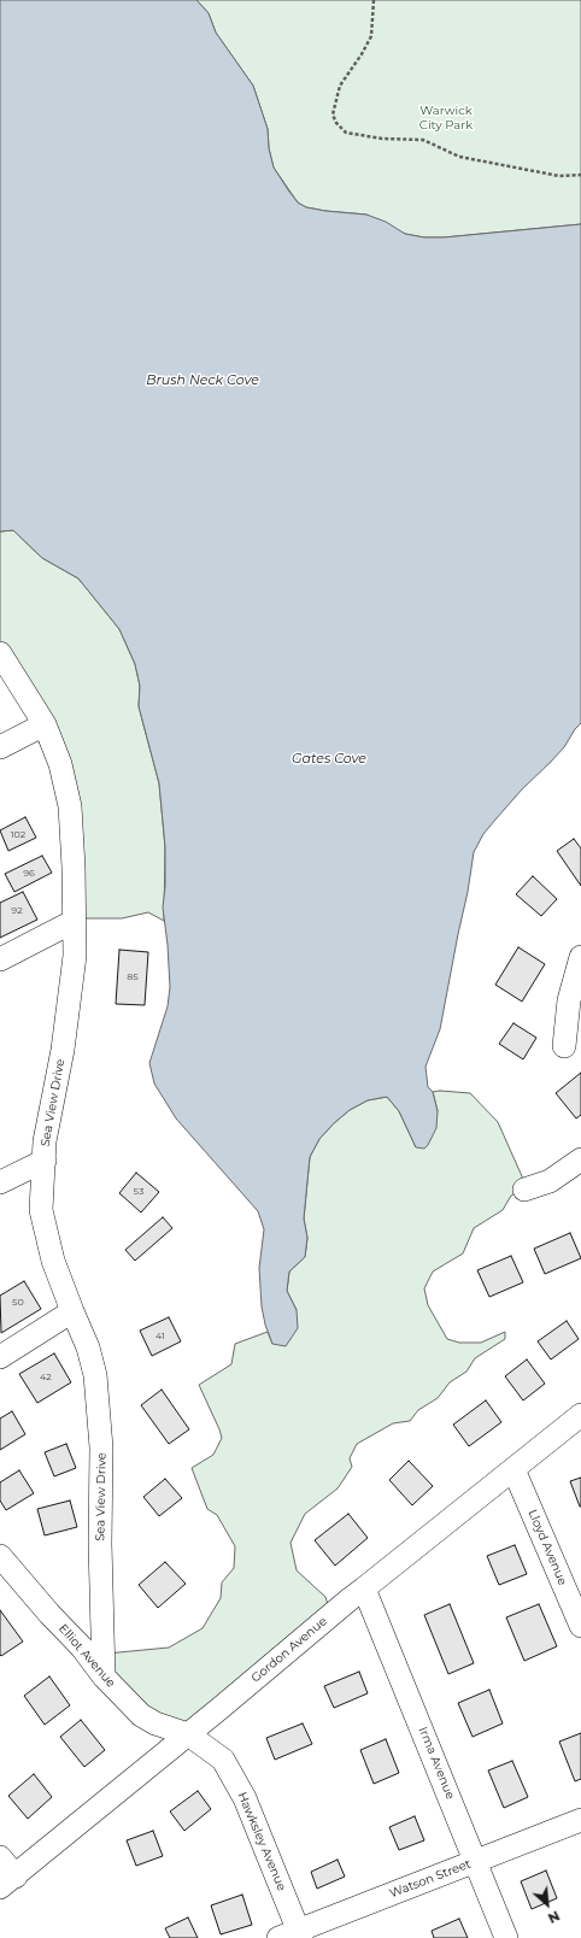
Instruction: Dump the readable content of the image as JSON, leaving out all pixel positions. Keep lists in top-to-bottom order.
{
  "streets": {
    "street": [
      "Sea View Drive",
      "Lloyd Avenue",
      "Gordon Avenue",
      "Elliot Avenue",
      "Irma Avenue",
      "Hawksley Avenue",
      "Watson Street"
    ]
  },
  "crossings": [
    ["Sea View Drive", "Elliot Avenue"],
    ["Lloyd Avenue", "Gordon Avenue"],
    ["Gordon Avenue", "Elliot Avenue"],
    ["Gordon Avenue", "Irma Avenue"],
    ["Gordon Avenue", "Hawksley Avenue"],
    ["Elliot Avenue", "Hawksley Avenue"],
    ["Irma Avenue", "Watson Street"],
    ["Hawksley Avenue", "Watson Street"]
  ],
  "water": ["Brush Neck Cove", "Gates Cove"],
  "parks": ["Warwick City Park"],
  "house_numbers": [
    "102",
    "96",
    "92",
    "85",
    "53",
    "50",
    "41",
    "42"
  ],
  "north": "bottom right"
}
